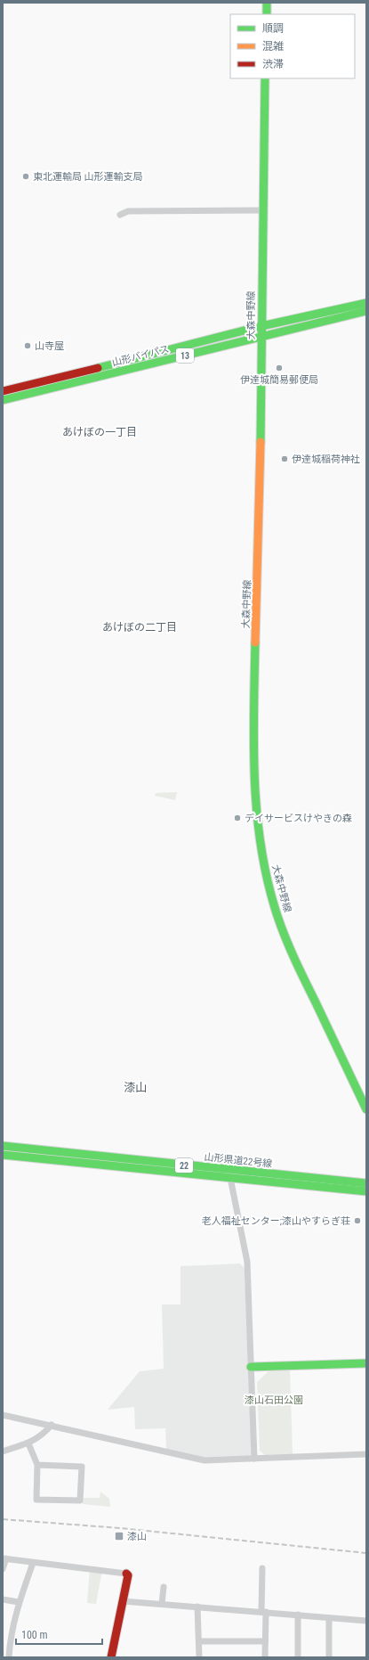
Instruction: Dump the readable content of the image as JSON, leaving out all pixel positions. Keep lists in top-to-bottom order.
{
  "streets": {
    "main road": [
      "大森中野線",
      "山形バイパス",
      "13",
      "山形県道22号線",
      "22"
    ]
  },
  "crossings": [
    ["大森中野線", "山形バイパス"]
  ],
  "districts": ["あけぼの一丁目", "あけぼの二丁目", "漆山"],
  "parks": ["漆山石田公園"],
  "places": {
    "other": [
      "東北運輸局 山形運輸支局",
      "山寺屋",
      "伊達城簡易郵便局",
      "伊達城稲荷神社",
      "デイサービスけやきの森",
      "老人福祉センター;漆山やすらぎ荘"
    ],
    "transit": ["漆山"]
  },
  "legend": ["順調", "混雑", "渋滞"],
  "scale_bar": "100 m"
}
